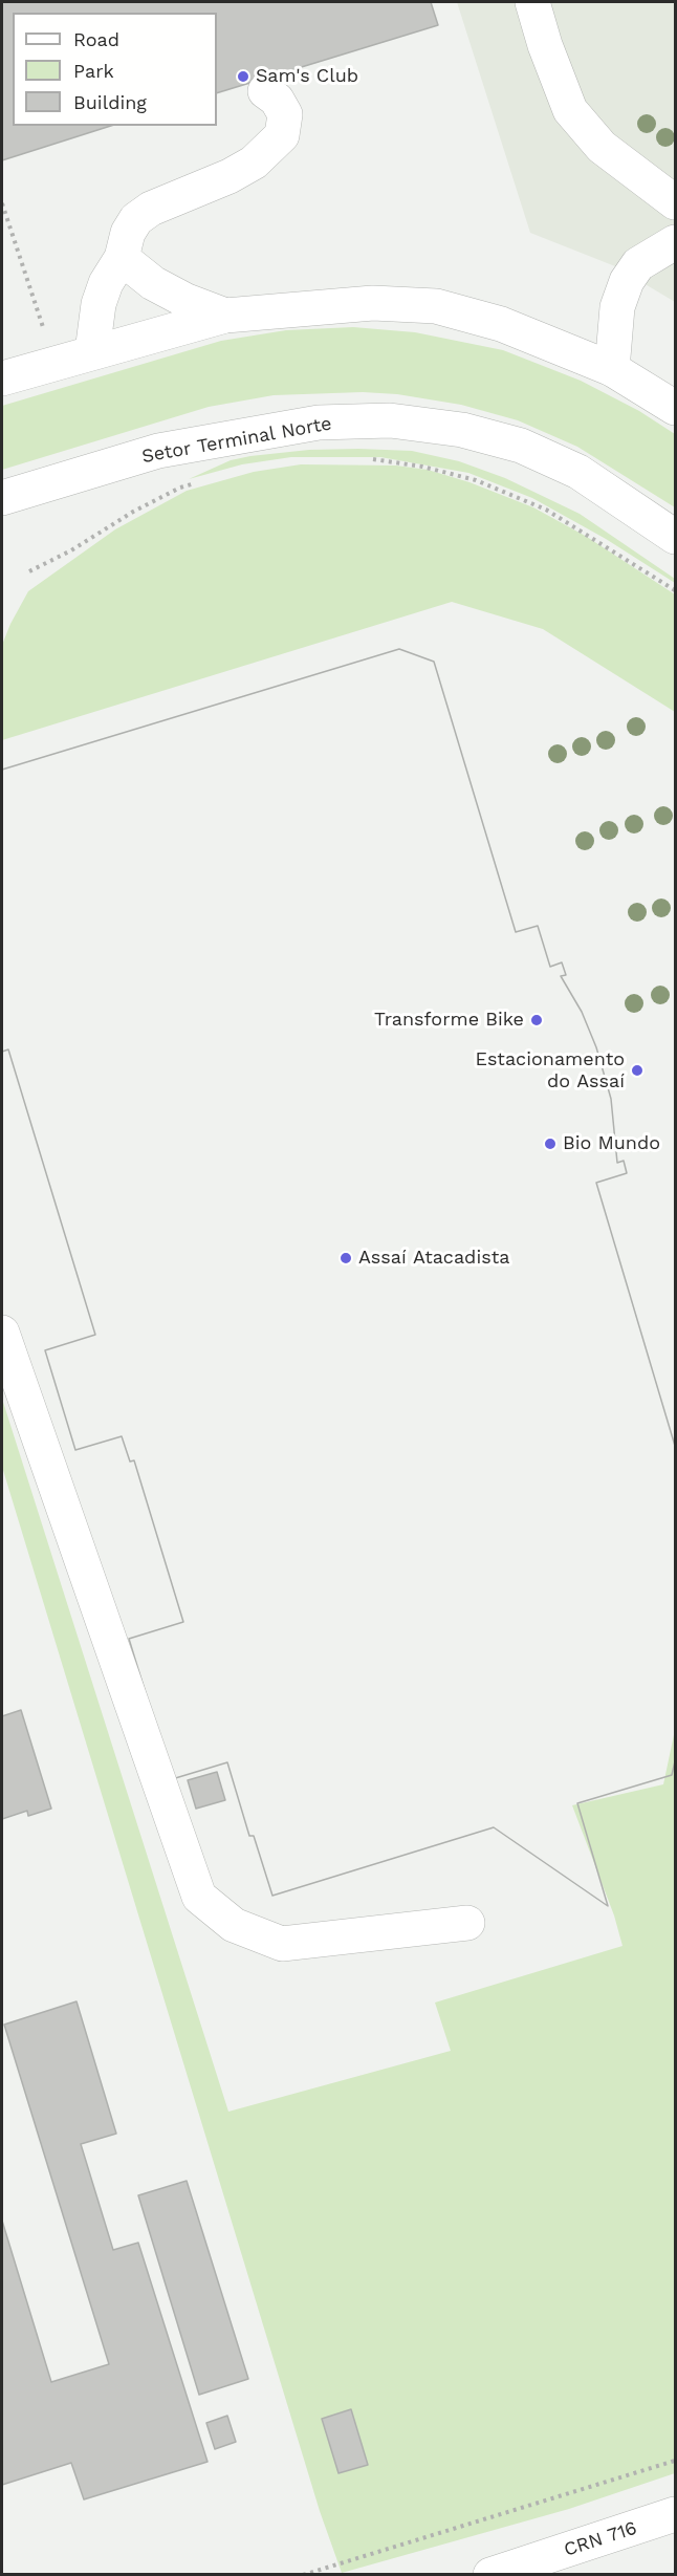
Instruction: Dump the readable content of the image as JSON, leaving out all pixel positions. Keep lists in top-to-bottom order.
{
  "streets": {
    "main road": ["Setor Terminal Norte", "CRN 716"]
  },
  "places": [
    "Sam's Club",
    "Transforme Bike",
    "Estacionamento do Assaí",
    "Bio Mundo",
    "Assaí Atacadista"
  ],
  "legend": ["Road", "Park", "Building"]
}
